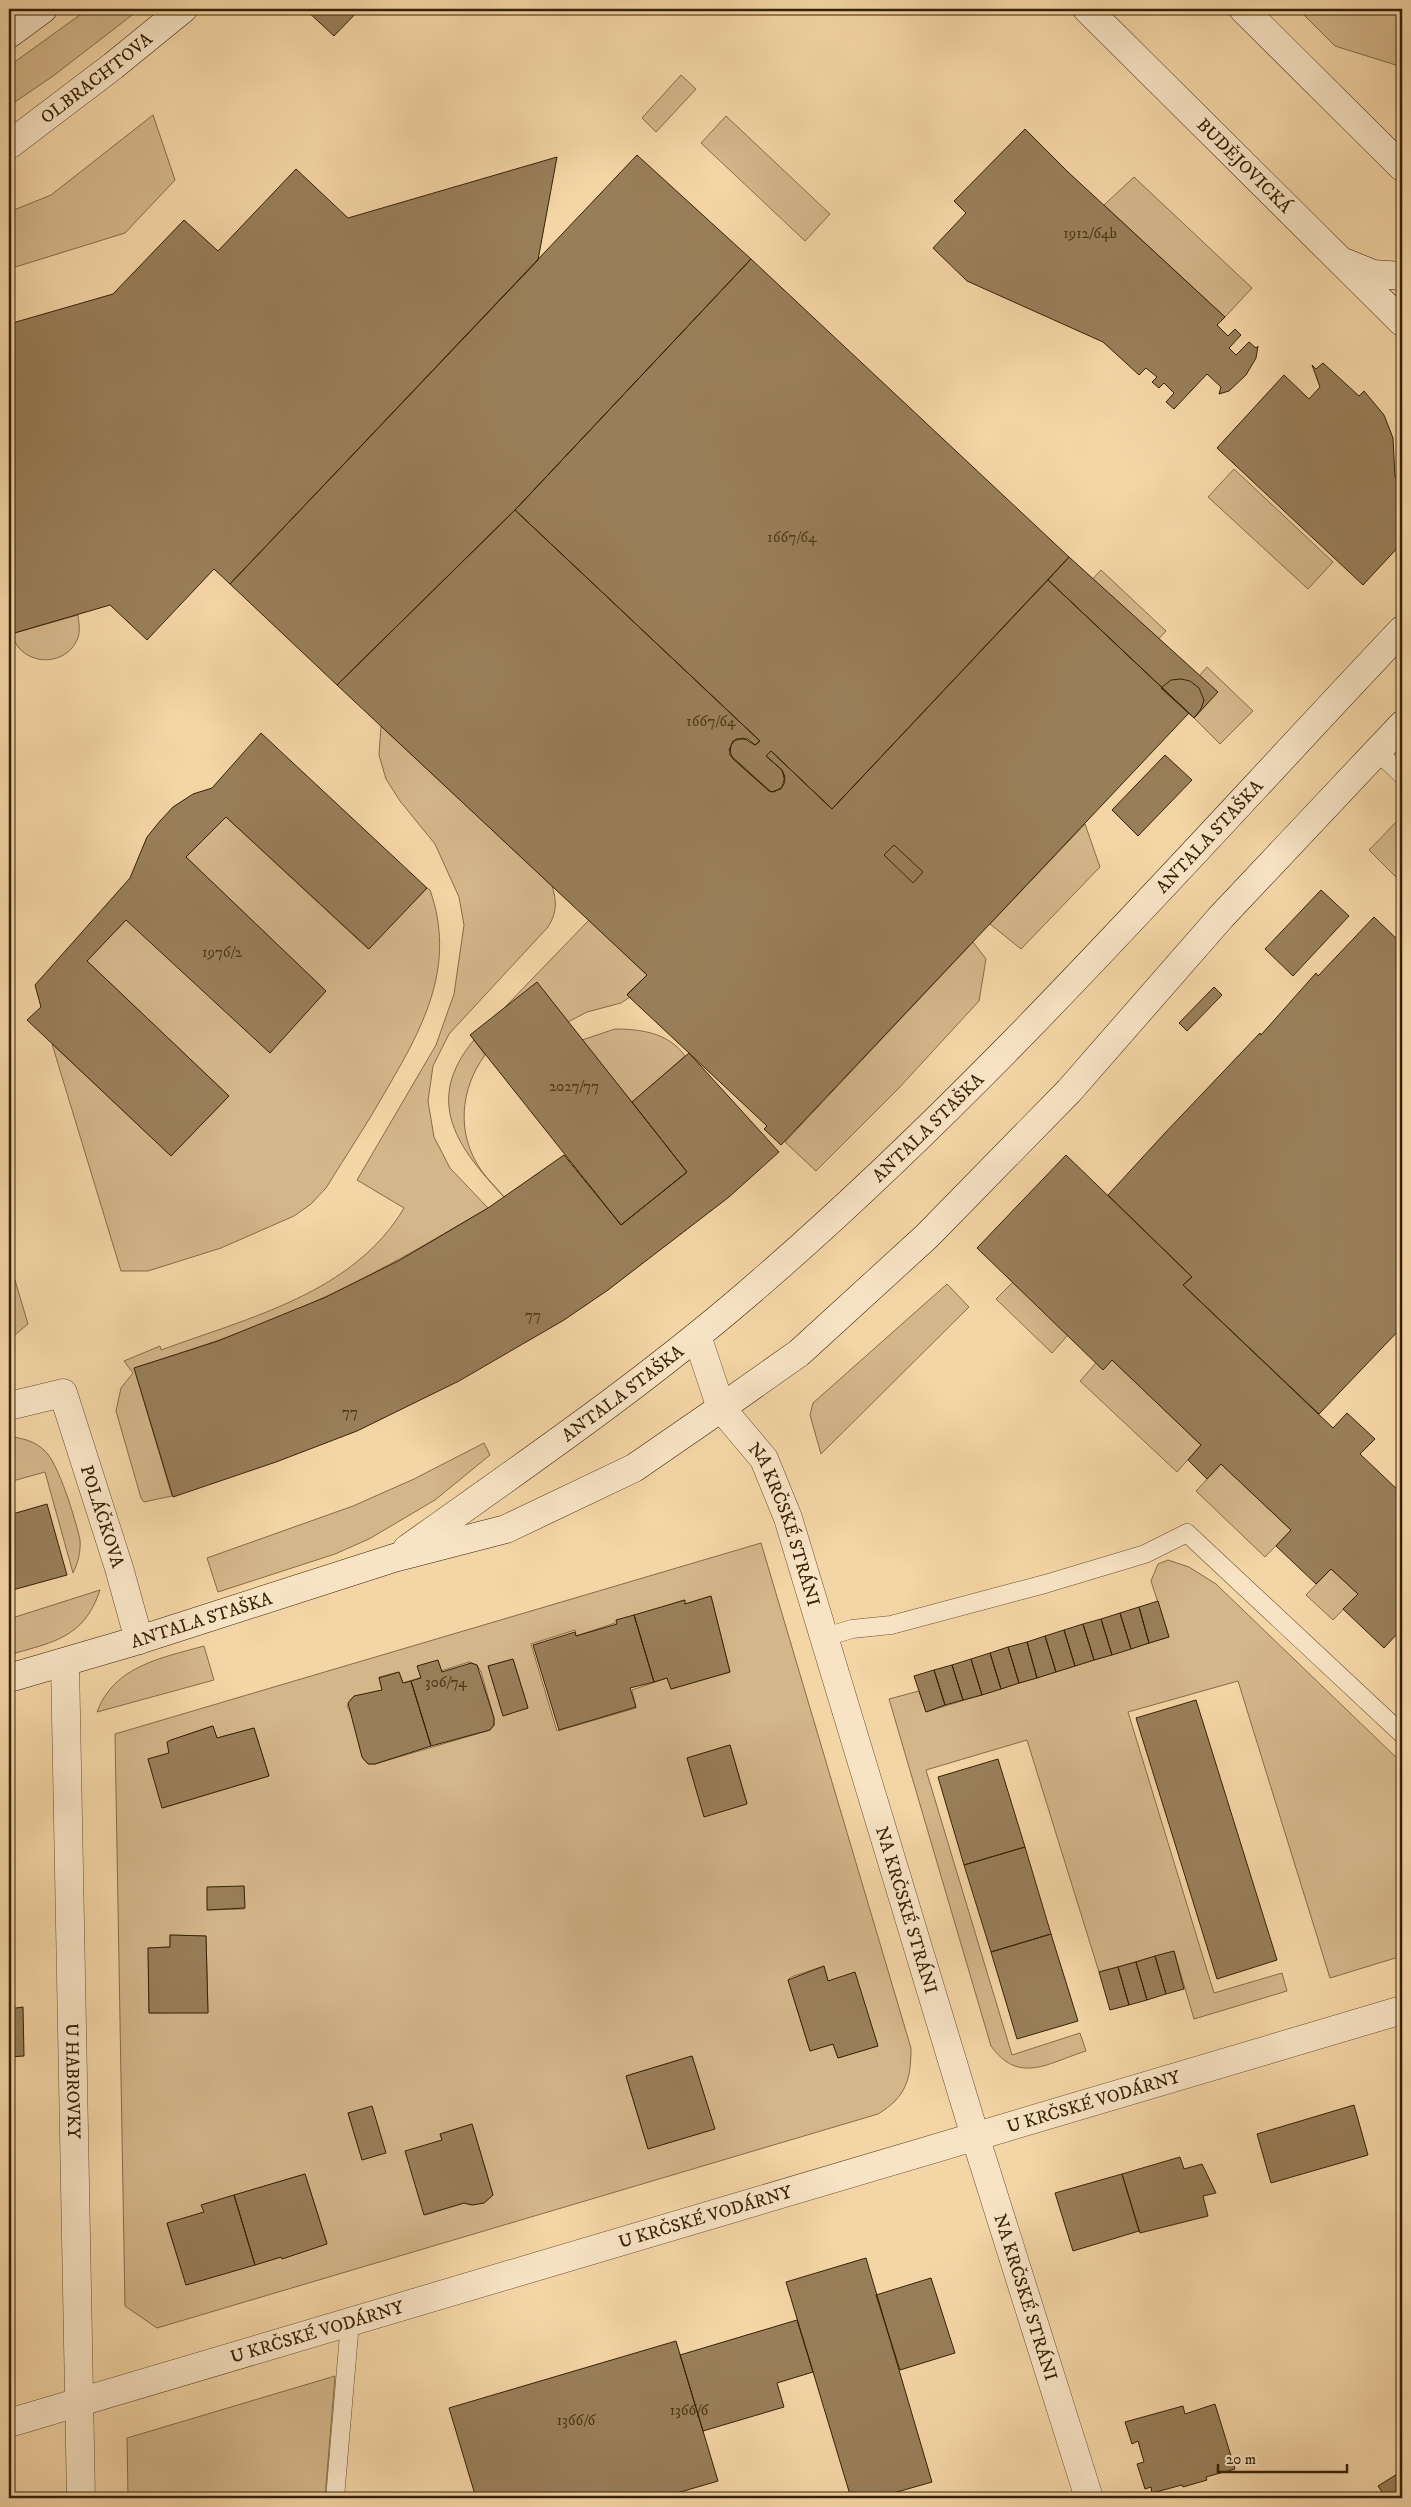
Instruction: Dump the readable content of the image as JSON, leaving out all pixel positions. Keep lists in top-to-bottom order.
{
  "streets": {
    "street": [
      "OLBRACHTOVA",
      "BUDĚJOVICKÁ",
      "ANTALA STAŠKA",
      "POLÁČKOVA",
      "NA KRČSKÉ STRÁNI",
      "U HABROVKY",
      "U KRČSKÉ VODÁRNY"
    ]
  },
  "crossings": [
    ["ANTALA STAŠKA", "POLÁČKOVA"],
    ["ANTALA STAŠKA", "NA KRČSKÉ STRÁNI"],
    ["ANTALA STAŠKA", "U HABROVKY"],
    ["NA KRČSKÉ STRÁNI", "U KRČSKÉ VODÁRNY"],
    ["U HABROVKY", "U KRČSKÉ VODÁRNY"]
  ],
  "house_numbers": [
    "1912/64b",
    "1667/64",
    "1667/64",
    "1976/2",
    "2027/77",
    "77",
    "77",
    "306/74",
    "1366/6",
    "1366/6"
  ],
  "scale_bar": "20 m"
}
